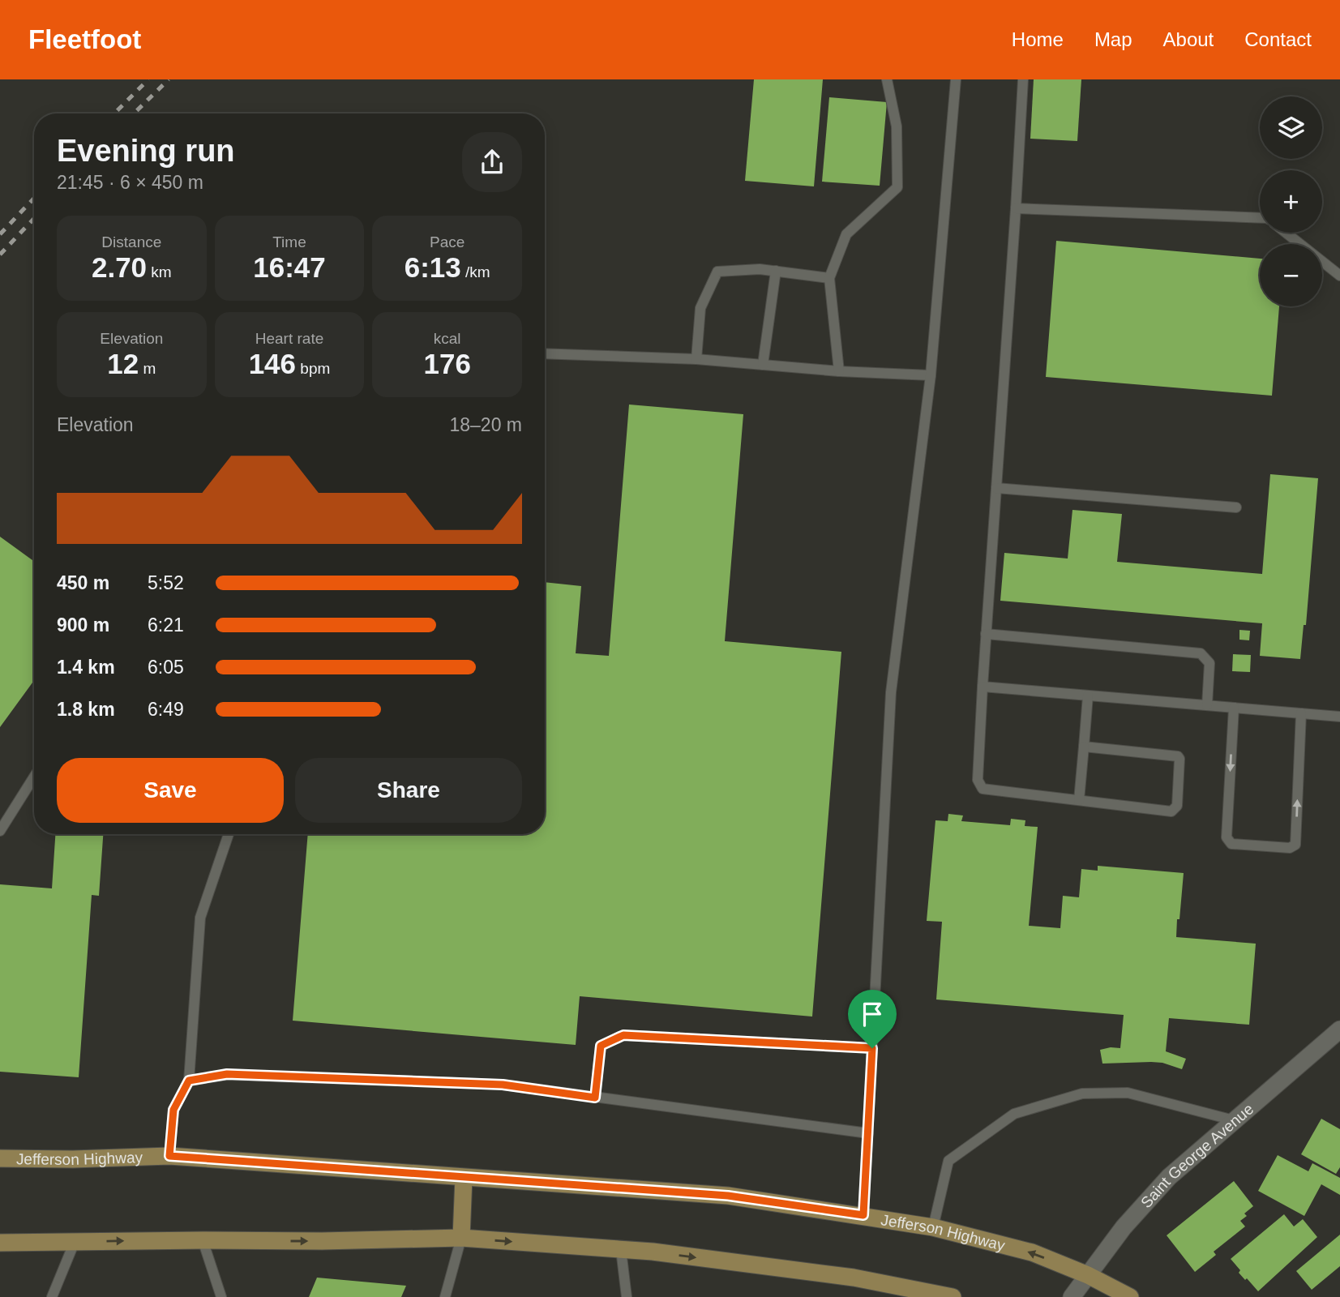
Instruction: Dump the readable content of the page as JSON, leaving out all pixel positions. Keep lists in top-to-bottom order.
{
  "streets": {
    "main road": ["Jefferson Highway"],
    "street": ["Saint George Avenue"]
  },
  "crossings": [
    ["Saint George Avenue", "Jefferson Highway"]
  ],
  "page": {
    "header": "Fleetfoot",
    "nav": [
      "Home",
      "Map",
      "About",
      "Contact"
    ],
    "map_buttons": ["+", "−"],
    "heading": ["Evening run", "21:45 · 6 × 450 m"],
    "stats": [
      ["Distance", "2.70 km"],
      ["Time", "16:47"],
      ["Pace", "6:13 /km"],
      ["Elevation", "12 m"],
      ["Heart rate", "146 bpm"],
      ["kcal", "176"]
    ],
    "chart": ["Elevation", "18–20 m"],
    "list": [
      {
        "name": "450 m",
        "note": "5:52"
      },
      {
        "name": "900 m",
        "note": "6:21"
      },
      {
        "name": "1.4 km",
        "note": "6:05"
      },
      {
        "name": "1.8 km",
        "note": "6:49"
      }
    ],
    "buttons": ["Save", "Share"]
  }
}
